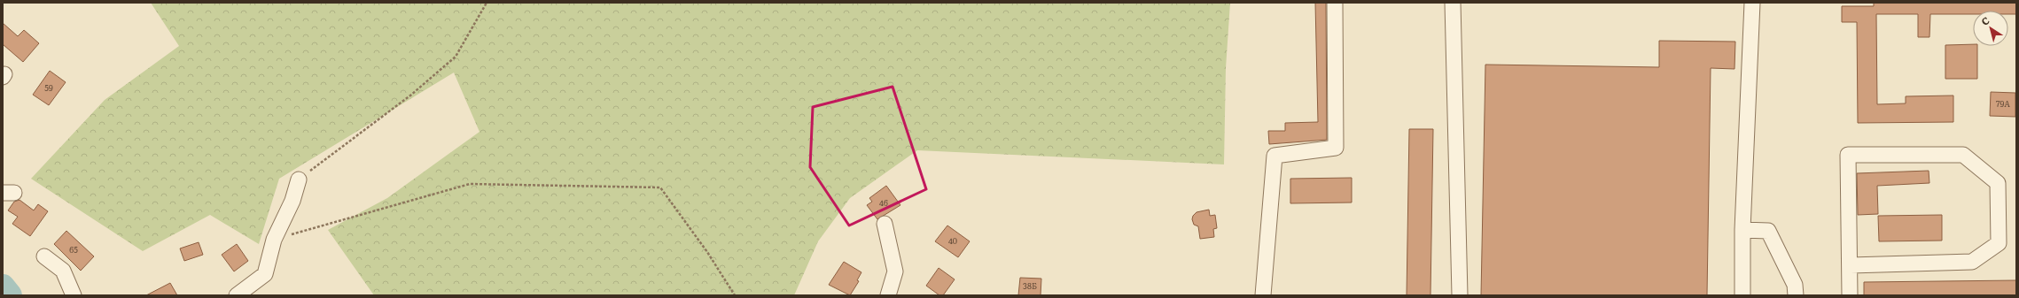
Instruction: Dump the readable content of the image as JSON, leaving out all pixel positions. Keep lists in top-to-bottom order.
{
  "house_numbers": [
    "59",
    "79А",
    "46",
    "40",
    "65",
    "38Б"
  ],
  "north": "top left"
}
